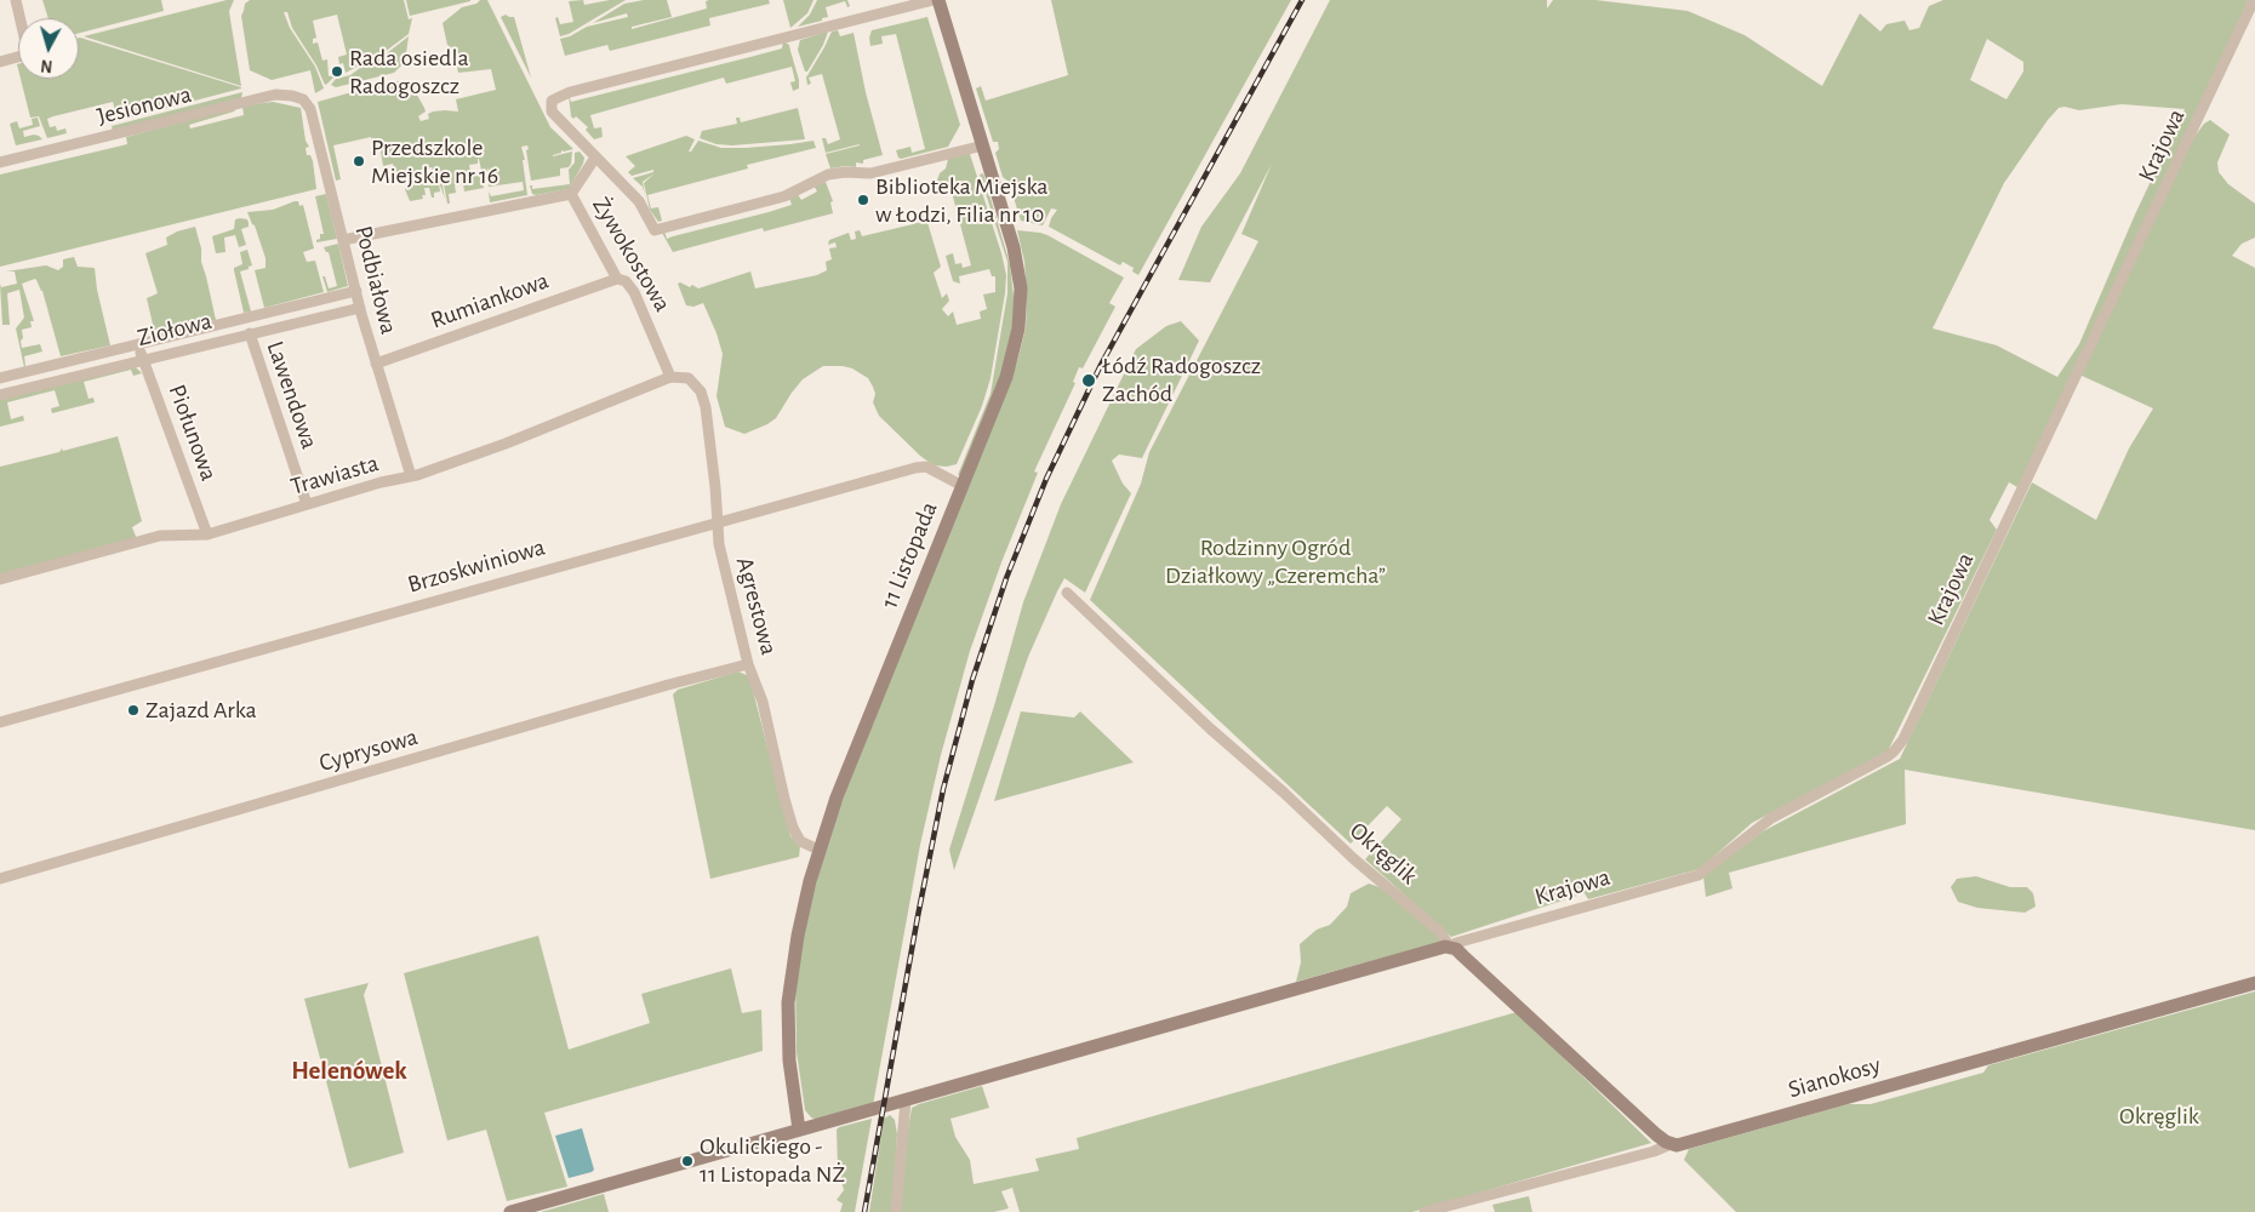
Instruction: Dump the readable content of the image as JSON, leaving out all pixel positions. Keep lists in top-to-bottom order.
{
  "streets": {
    "street": [
      "Jesionowa",
      "Krajowa",
      "Żywokostowa",
      "Podbiałowa",
      "Rumiankowa",
      "Ziołowa",
      "Lawendowa",
      "Piołunowa",
      "Trawiasta",
      "11 Listopada",
      "Brzoskwiniowa",
      "Agrestowa",
      "Cyprysowa",
      "Okręglik",
      "Sianokosy"
    ]
  },
  "crossings": [
    ["Jesionowa", "Podbiałowa"],
    ["Krajowa", "Okręglik"],
    ["Żywokostowa", "Rumiankowa"],
    ["Żywokostowa", "Trawiasta"],
    ["Żywokostowa", "Agrestowa"],
    ["Podbiałowa", "Rumiankowa"],
    ["Podbiałowa", "Ziołowa"],
    ["Podbiałowa", "Trawiasta"],
    ["Ziołowa", "Lawendowa"],
    ["Ziołowa", "Piołunowa"],
    ["Lawendowa", "Trawiasta"],
    ["Piołunowa", "Trawiasta"],
    ["Trawiasta", "Agrestowa"],
    ["11 Listopada", "Brzoskwiniowa"],
    ["11 Listopada", "Agrestowa"],
    ["Brzoskwiniowa", "Agrestowa"],
    ["Agrestowa", "Cyprysowa"],
    ["Okręglik", "Sianokosy"]
  ],
  "districts": ["Helenówek"],
  "parks": ["Rodzinny Ogród Działkowy „Czeremcha”", "Okręglik"],
  "places": [
    "Rada osiedla Radogoszcz",
    "Przedszkole Miejskie nr 16",
    "Biblioteka Miejska w Łodzi, Filia nr 10",
    "Łódź Radogoszcz Zachód",
    "Zajazd Arka",
    "Okulickiego - 11 Listopada NŻ"
  ],
  "north": "bottom"
}
